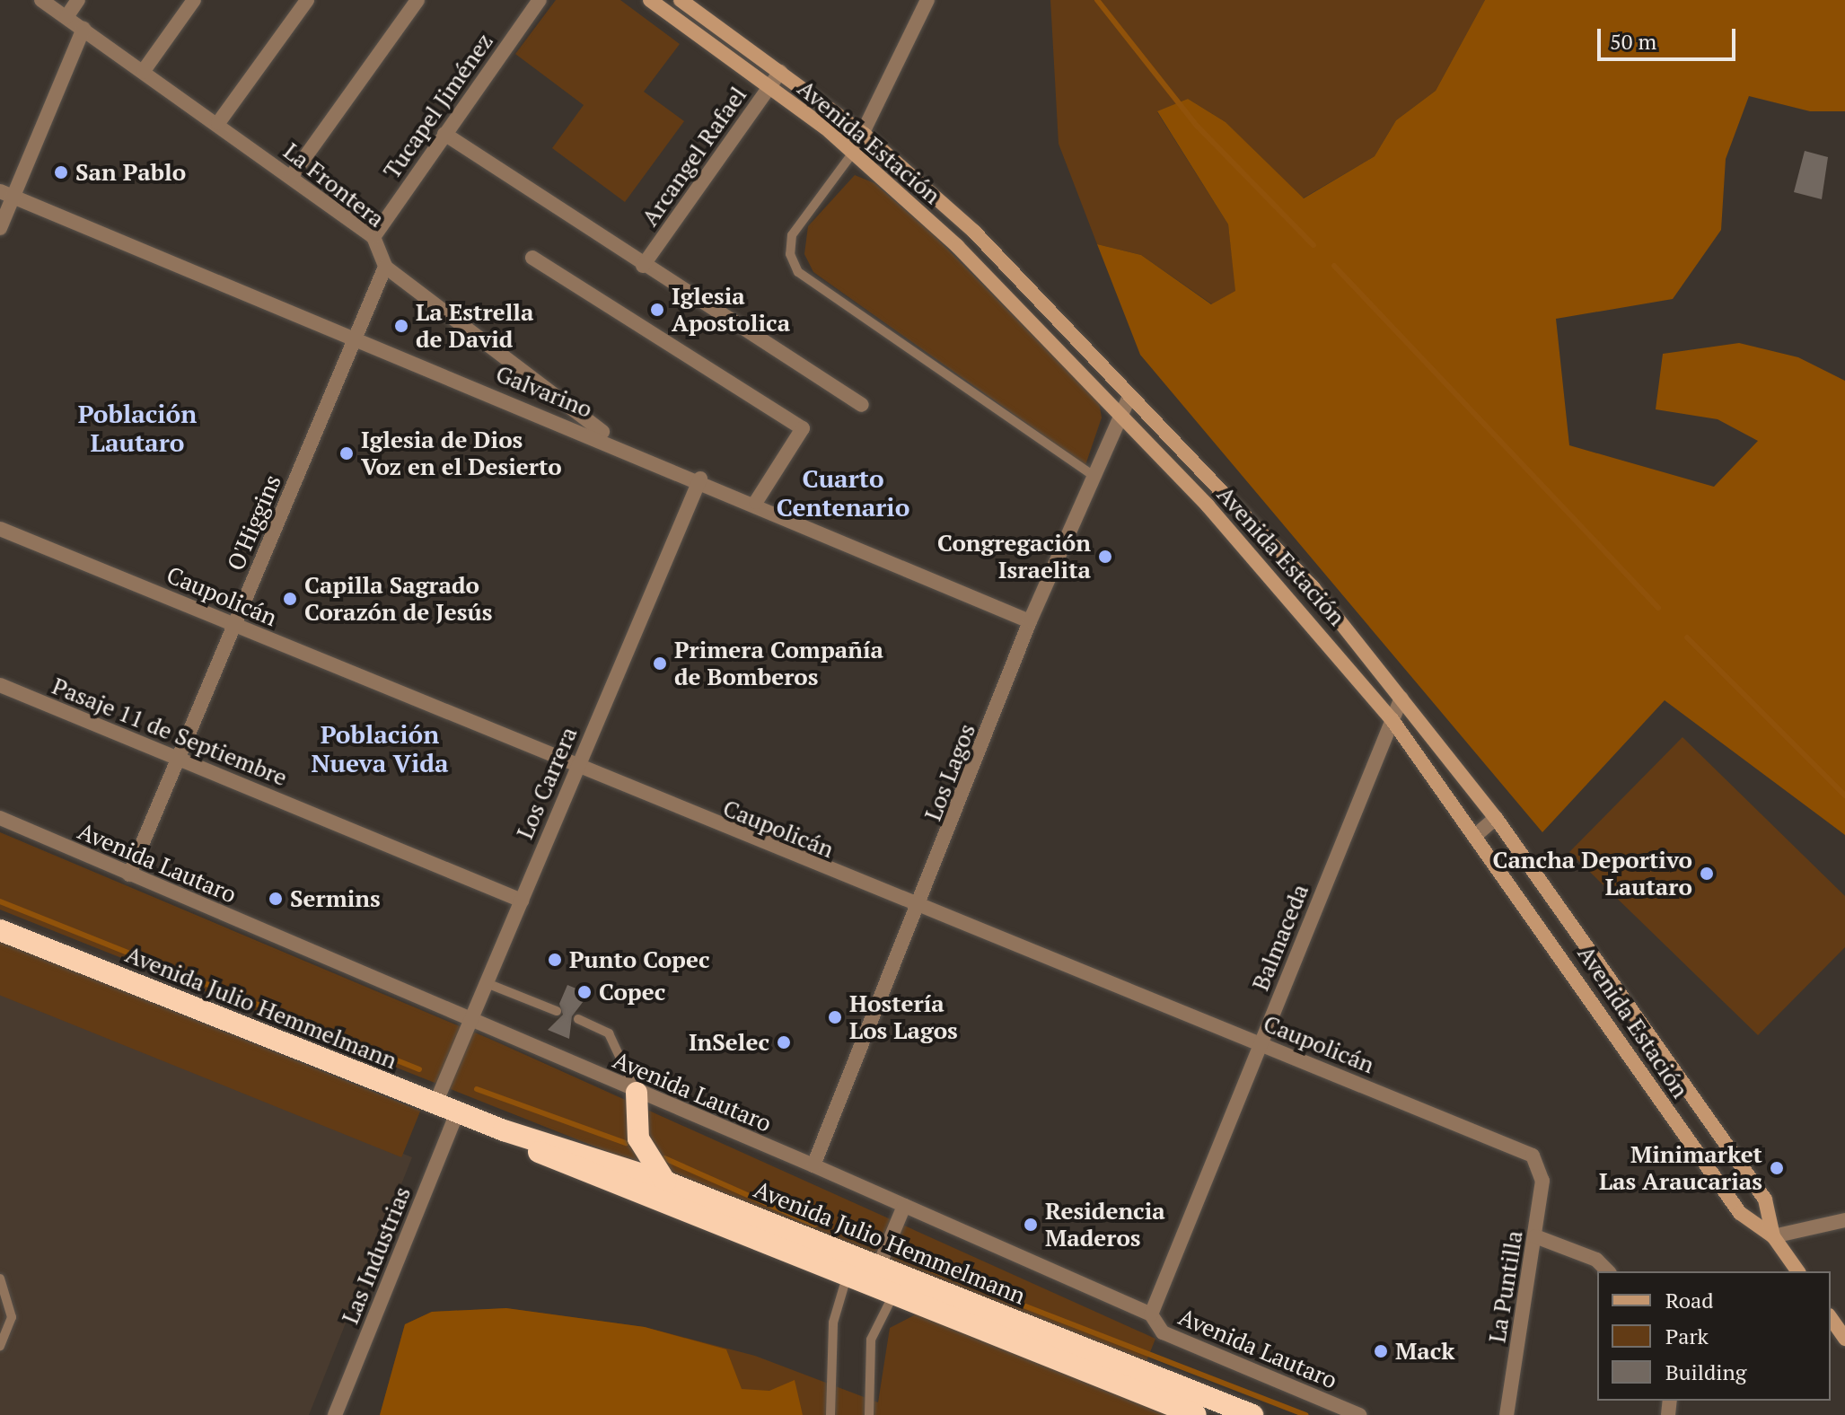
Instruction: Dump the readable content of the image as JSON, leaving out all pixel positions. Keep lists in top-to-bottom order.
{
  "streets": {
    "highway": ["Avenida Julio Hemmelmann"],
    "street": [
      "Tucapel Jiménez",
      "Avenida Estación",
      "Arcangel Rafael",
      "La Frontera",
      "Galvarino",
      "O'Higgins",
      "Caupolicán",
      "Pasaje 11 de Septiembre",
      "Los Lagos",
      "Los Carrera",
      "Avenida Lautaro",
      "Balmaceda",
      "Las Industrias",
      "La Puntilla"
    ]
  },
  "crossings": [
    ["Tucapel Jiménez", "La Frontera"],
    ["Avenida Estación", "Arcangel Rafael"],
    ["Avenida Estación", "Los Lagos"],
    ["Avenida Estación", "Balmaceda"],
    ["La Frontera", "O'Higgins"],
    ["Galvarino", "O'Higgins"],
    ["Galvarino", "Los Lagos"],
    ["Galvarino", "Los Carrera"],
    ["O'Higgins", "Caupolicán"],
    ["O'Higgins", "Pasaje 11 de Septiembre"],
    ["O'Higgins", "Avenida Lautaro"],
    ["Caupolicán", "Los Lagos"],
    ["Caupolicán", "Los Carrera"],
    ["Caupolicán", "Balmaceda"],
    ["Caupolicán", "La Puntilla"],
    ["Pasaje 11 de Septiembre", "Los Carrera"],
    ["Los Lagos", "Avenida Lautaro"],
    ["Los Carrera", "Avenida Lautaro"],
    ["Los Carrera", "Avenida Julio Hemmelmann"],
    ["Avenida Lautaro", "Balmaceda"],
    ["Avenida Julio Hemmelmann", "Las Industrias"]
  ],
  "districts": ["Población Lautaro", "Cuarto Centenario", "Población Nueva Vida"],
  "places": [
    "San Pablo",
    "Iglesia Apostolica",
    "La Estrella de David",
    "Iglesia de Dios Voz en el Desierto",
    "Congregación Israelita",
    "Capilla Sagrado Corazón de Jesús",
    "Primera Compañía de Bomberos",
    "Cancha Deportivo Lautaro",
    "Sermins",
    "Punto Copec",
    "Copec",
    "Hostería Los Lagos",
    "InSelec",
    "Minimarket Las Araucarias",
    "Residencia Maderos",
    "Mack"
  ],
  "legend": ["Road", "Park", "Building"],
  "scale_bar": "50 m"
}
